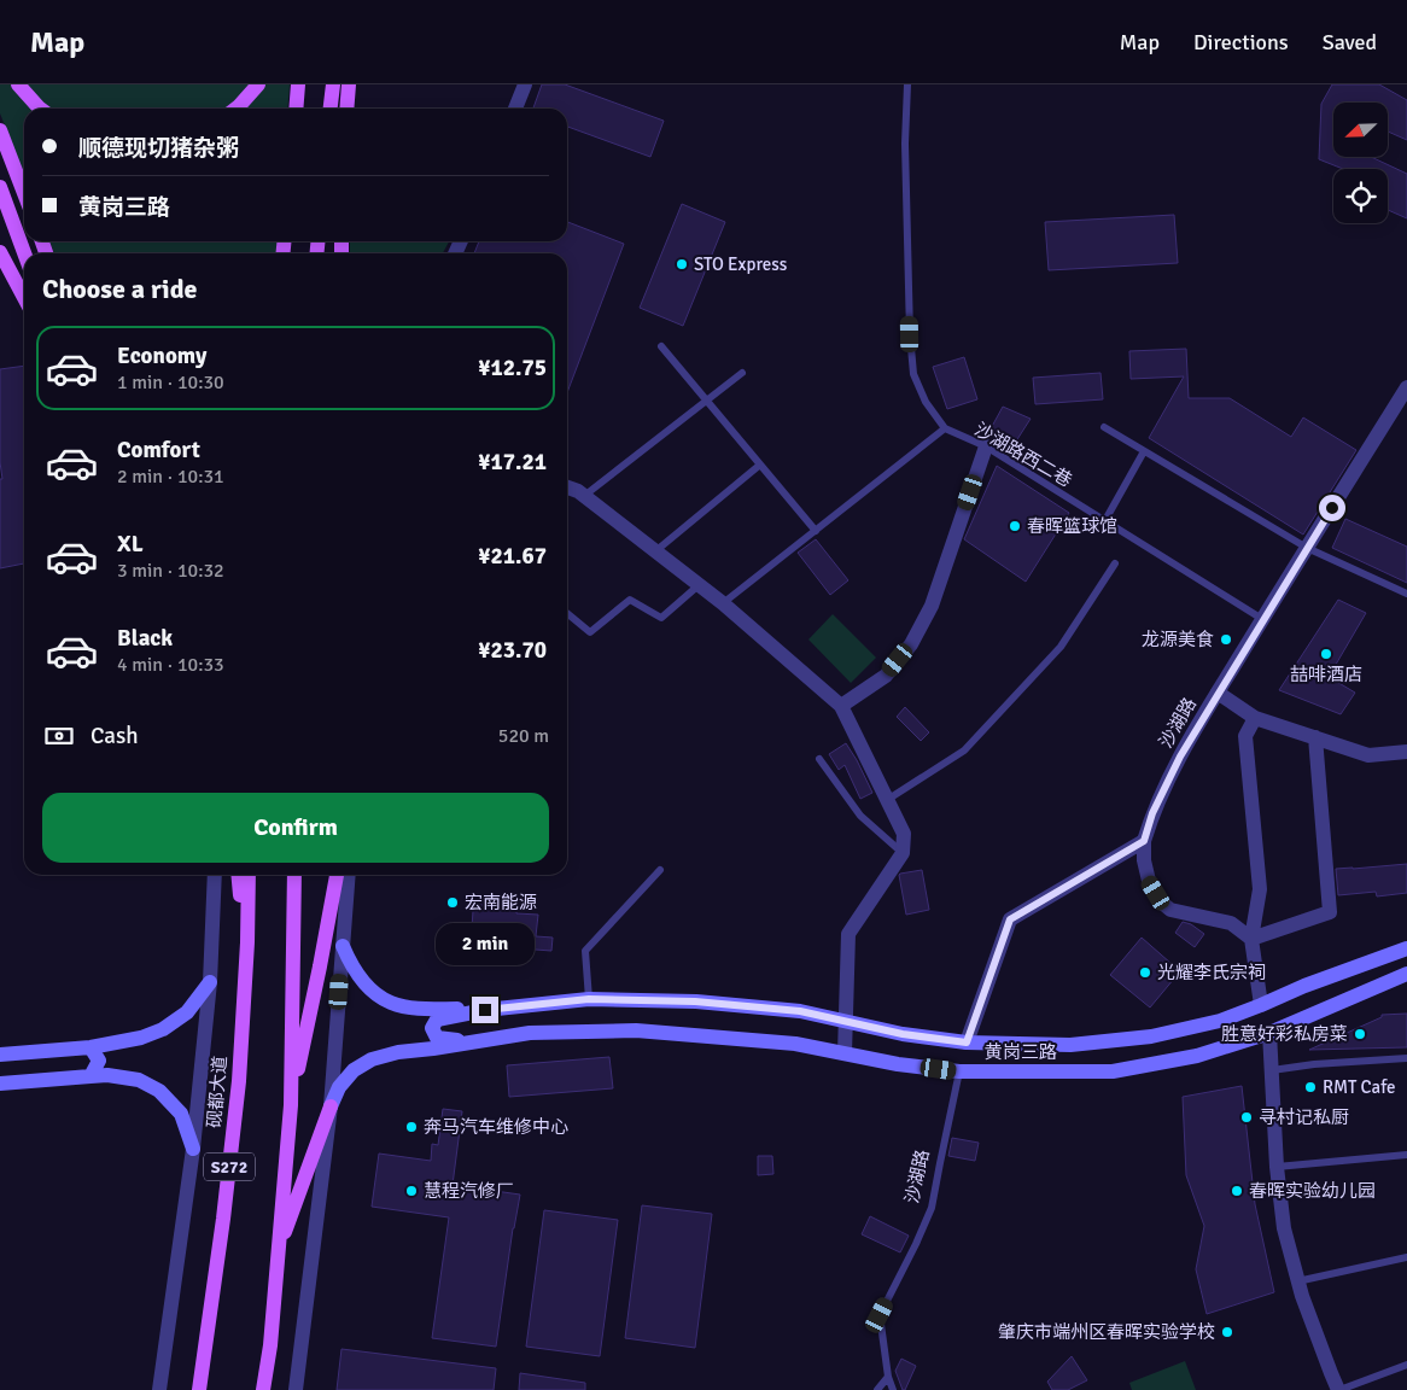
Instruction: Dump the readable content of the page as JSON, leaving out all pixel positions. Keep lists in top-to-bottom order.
{
  "streets": {
    "main road": ["黄岗三路", "砚都大道", "S272"],
    "street": ["沙湖路"],
    "lane": ["沙湖路西二巷"]
  },
  "crossings": [
    ["沙湖路西二巷", "沙湖路"],
    ["沙湖路", "黄岗三路"]
  ],
  "places": [
    "STO Express",
    "春晖篮球馆",
    "龙源美食",
    "喆啡酒店",
    "宏南能源",
    "光耀李氏宗祠",
    "胜意好彩私房菜",
    "RMT Cafe",
    "寻村记私厨",
    "奔马汽车维修中心",
    "慧程汽修厂",
    "春晖实验幼儿园",
    "肇庆市端州区春晖实验学校"
  ],
  "north": "bottom left",
  "page": {
    "header": "Map",
    "nav": ["Map", "Directions", "Saved"],
    "banner": ["顺德现切猪杂粥", "黄岗三路"],
    "heading": "Choose a ride",
    "list": [
      {
        "name": "Economy",
        "note": "1 min · 10:30",
        "value": "¥12.75"
      },
      {
        "name": "Comfort",
        "note": "2 min · 10:31",
        "value": "¥17.21"
      },
      {
        "name": "XL",
        "note": "3 min · 10:32",
        "value": "¥21.67"
      },
      {
        "name": "Black",
        "note": "4 min · 10:33",
        "value": "¥23.70"
      }
    ],
    "pay": ["Cash", "520 m"],
    "buttons": "Confirm",
    "bubble": "2 min"
  }
}
